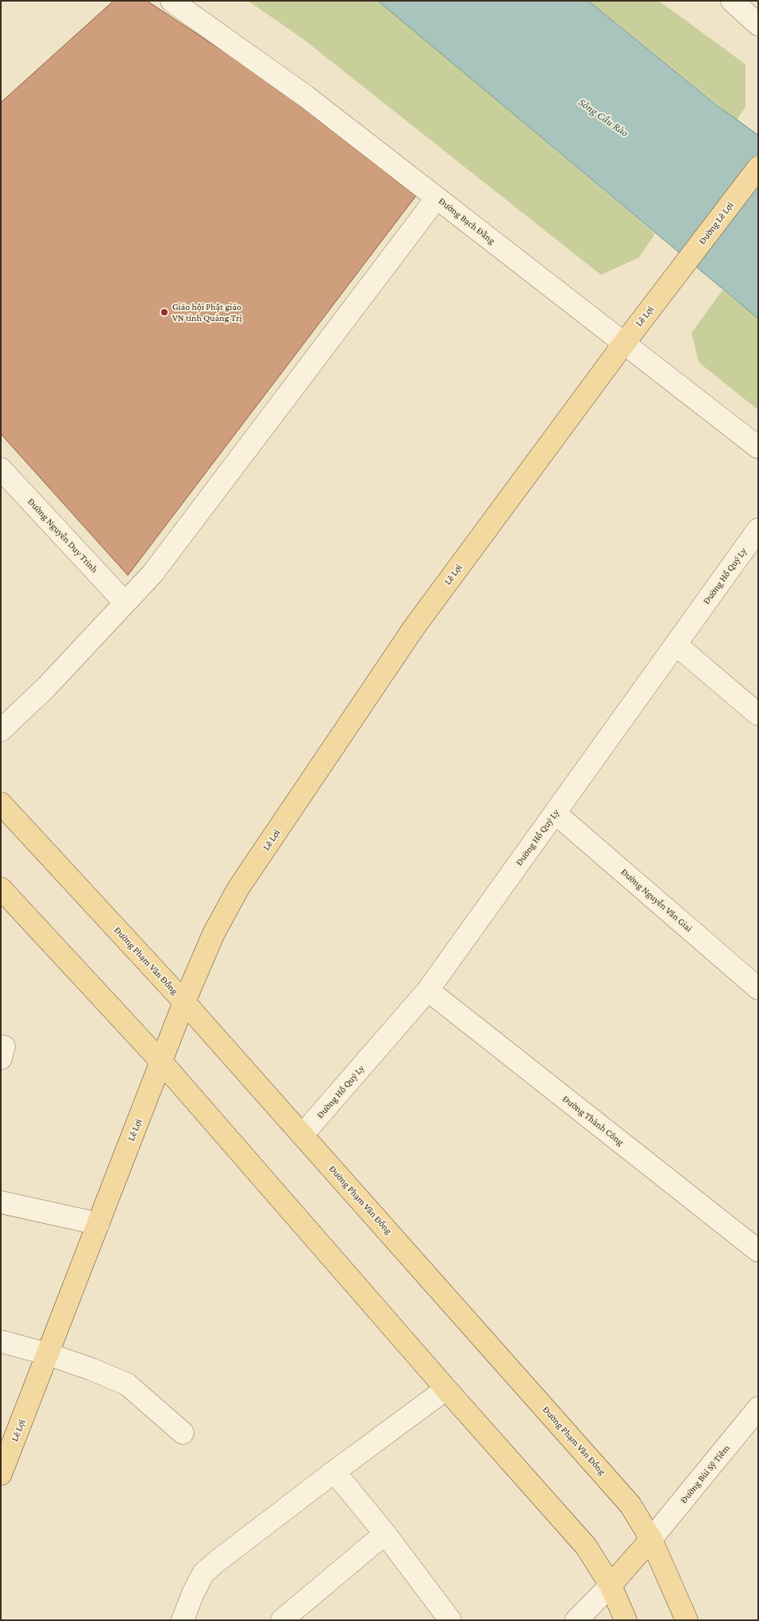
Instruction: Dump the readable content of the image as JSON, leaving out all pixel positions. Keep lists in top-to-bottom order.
{
  "streets": {
    "main road": ["Đường Lê Lợi", "Lê Lợi", "Đường Phạm Văn Đồng"],
    "street": [
      "Đường Bạch Đằng",
      "Đường Nguyễn Duy Trinh",
      "Đường Hồ Quý Ly",
      "Đường Nguyễn Văn Giai",
      "Đường Thành Công",
      "Đường Bùi Sỹ Tiêm"
    ]
  },
  "crossings": [
    ["Đường Bạch Đằng", "Lê Lợi"],
    ["Đường Lê Lợi", "Lê Lợi"],
    ["Lê Lợi", "Đường Phạm Văn Đồng"],
    ["Đường Hồ Quý Ly", "Đường Nguyễn Văn Giai"],
    ["Đường Hồ Quý Ly", "Đường Phạm Văn Đồng"],
    ["Đường Hồ Quý Ly", "Đường Thành Công"],
    ["Đường Phạm Văn Đồng", "Đường Bùi Sỹ Tiêm"]
  ],
  "water": ["Sông Cầu Rào"],
  "places": ["Giáo hội Phật giáo VN tỉnh Quảng Trị"]
}
